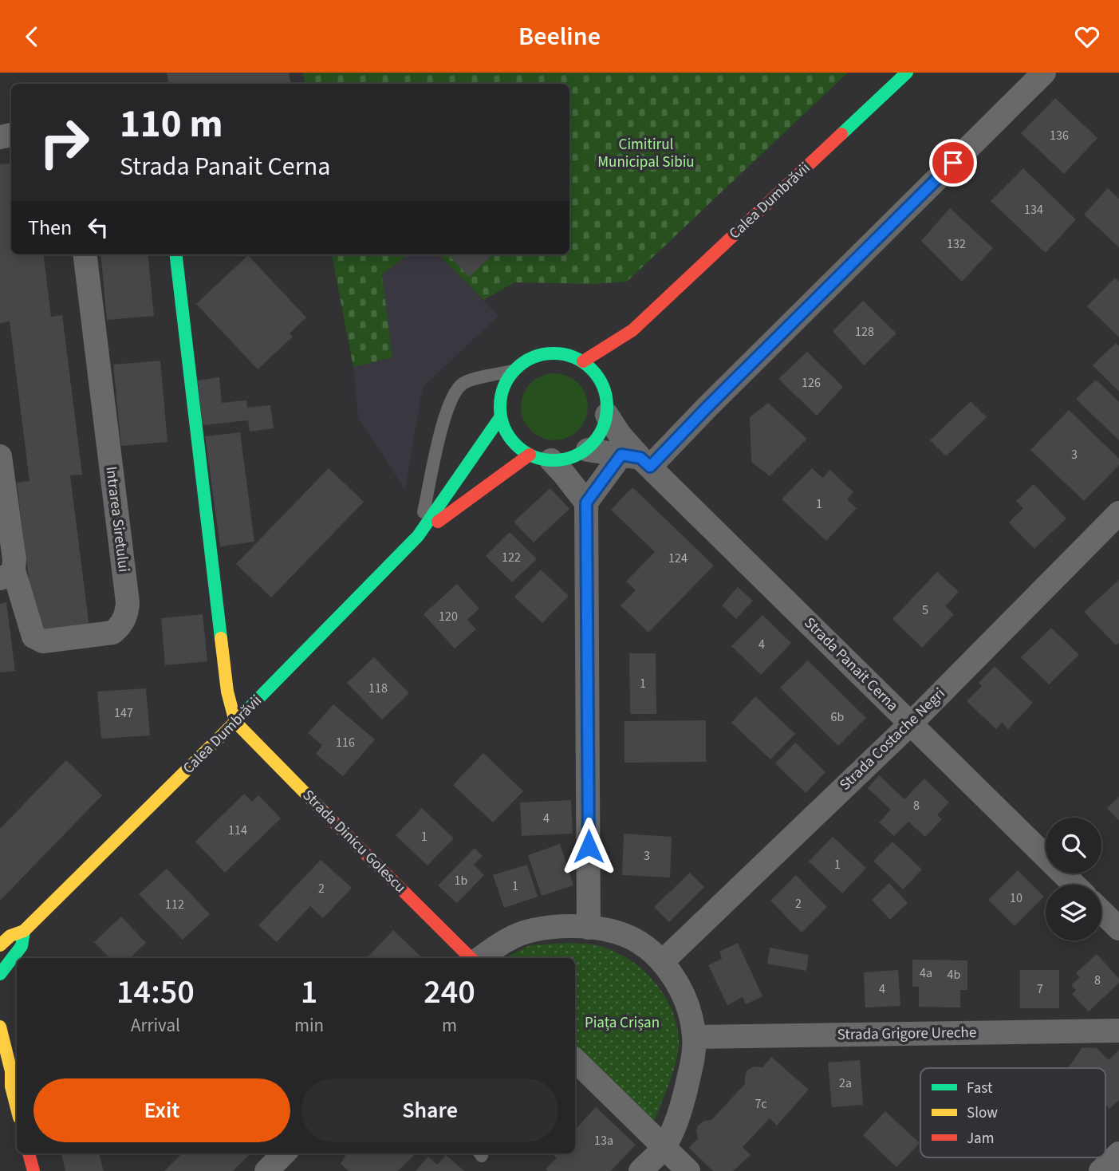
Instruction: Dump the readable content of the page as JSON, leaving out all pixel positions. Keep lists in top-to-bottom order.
{
  "streets": {
    "main road": ["Calea Dumbrăvii", "Strada Dinicu Golescu"],
    "street": [
      "Intrarea Siretului",
      "Strada Panait Cerna",
      "Strada Costache Negri",
      "Strada Grigore Ureche"
    ]
  },
  "crossings": [
    ["Calea Dumbrăvii", "Strada Panait Cerna"],
    ["Calea Dumbrăvii", "Strada Dinicu Golescu"],
    ["Strada Panait Cerna", "Strada Costache Negri"]
  ],
  "parks": ["Cimitirul Municipal Sibiu", "Piața Crișan"],
  "house_numbers": [
    "136",
    "134",
    "132",
    "128",
    "126",
    "3",
    "1",
    "122",
    "124",
    "5",
    "120",
    "4",
    "1",
    "118",
    "147",
    "6b",
    "116",
    "8",
    "4",
    "114",
    "1",
    "3",
    "1",
    "1b",
    "1",
    "2",
    "10",
    "2",
    "112",
    "4a",
    "4b",
    "8",
    "4",
    "7",
    "2a",
    "7c",
    "13a"
  ],
  "legend": ["Fast", "Slow", "Jam"],
  "page": {
    "header": "Beeline",
    "turn": ["110 m", "Strada Panait Cerna"],
    "then": "Then",
    "eta": [
      "14:50",
      "Arrival",
      "1",
      "min",
      "240",
      "m"
    ],
    "buttons": ["Exit", "Share"]
  }
}
